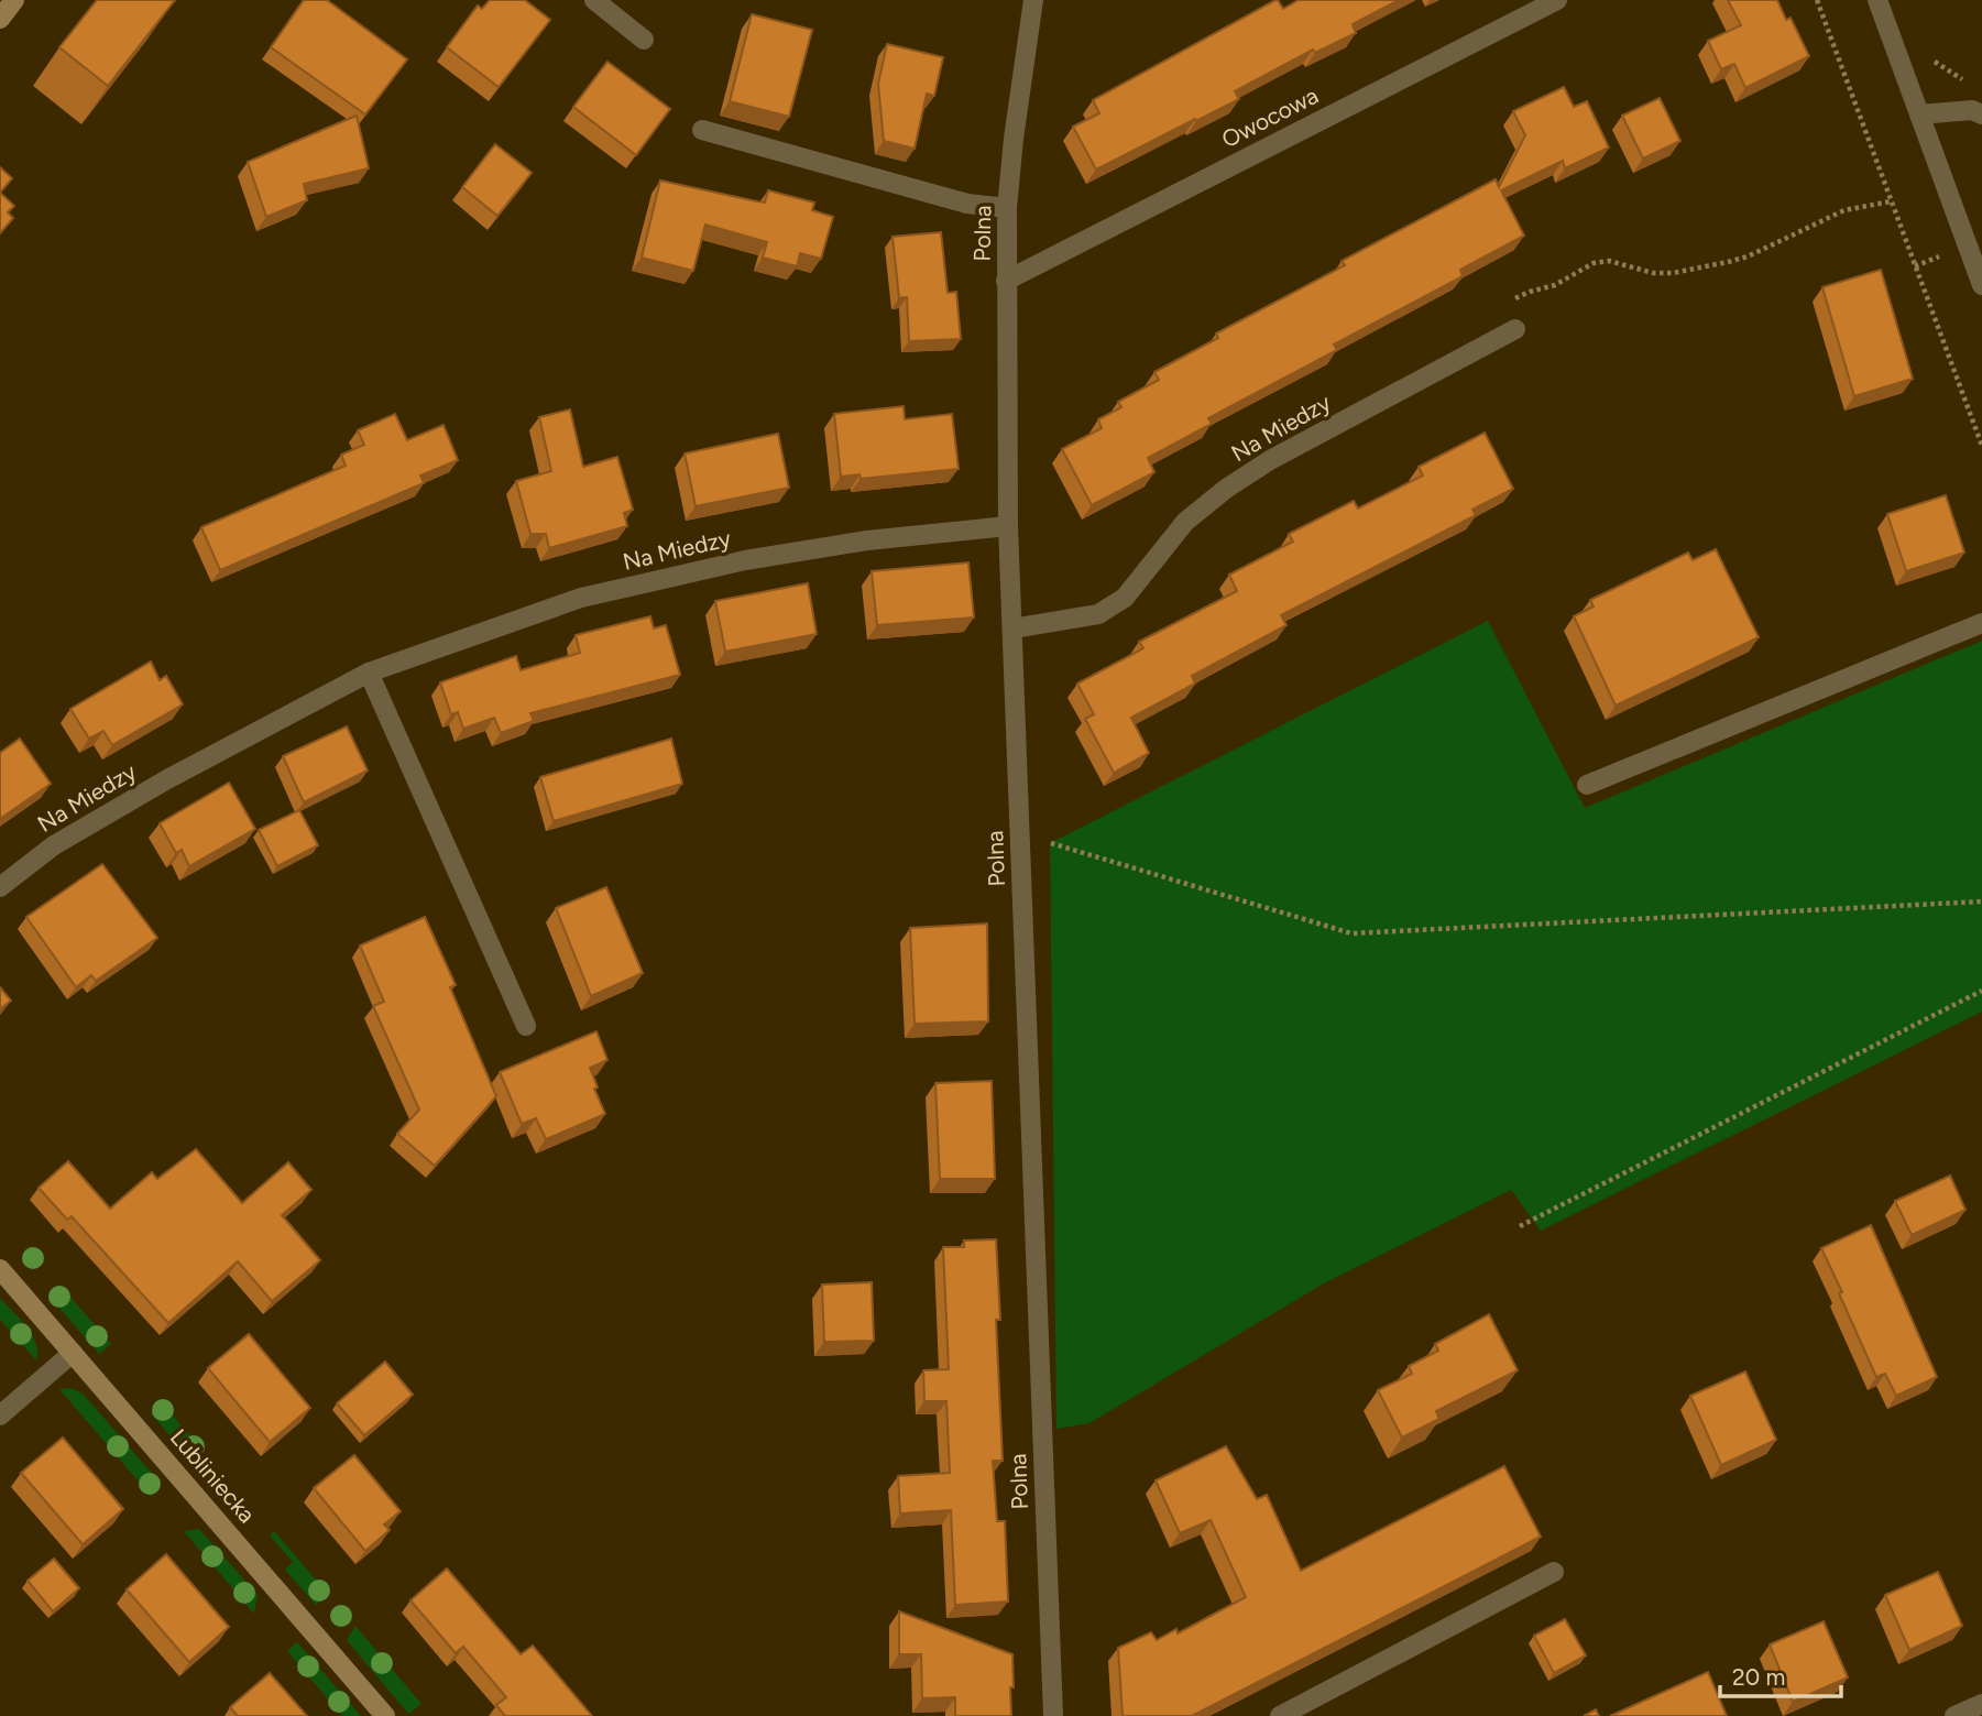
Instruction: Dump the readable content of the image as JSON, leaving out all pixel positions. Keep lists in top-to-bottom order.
{
  "streets": {
    "street": [
      "Owocowa",
      "Polna",
      "Na Miedzy",
      "Lubliniecka"
    ]
  },
  "crossings": [
    ["Owocowa", "Polna"],
    ["Polna", "Na Miedzy"]
  ],
  "scale_bar": "20 m"
}
